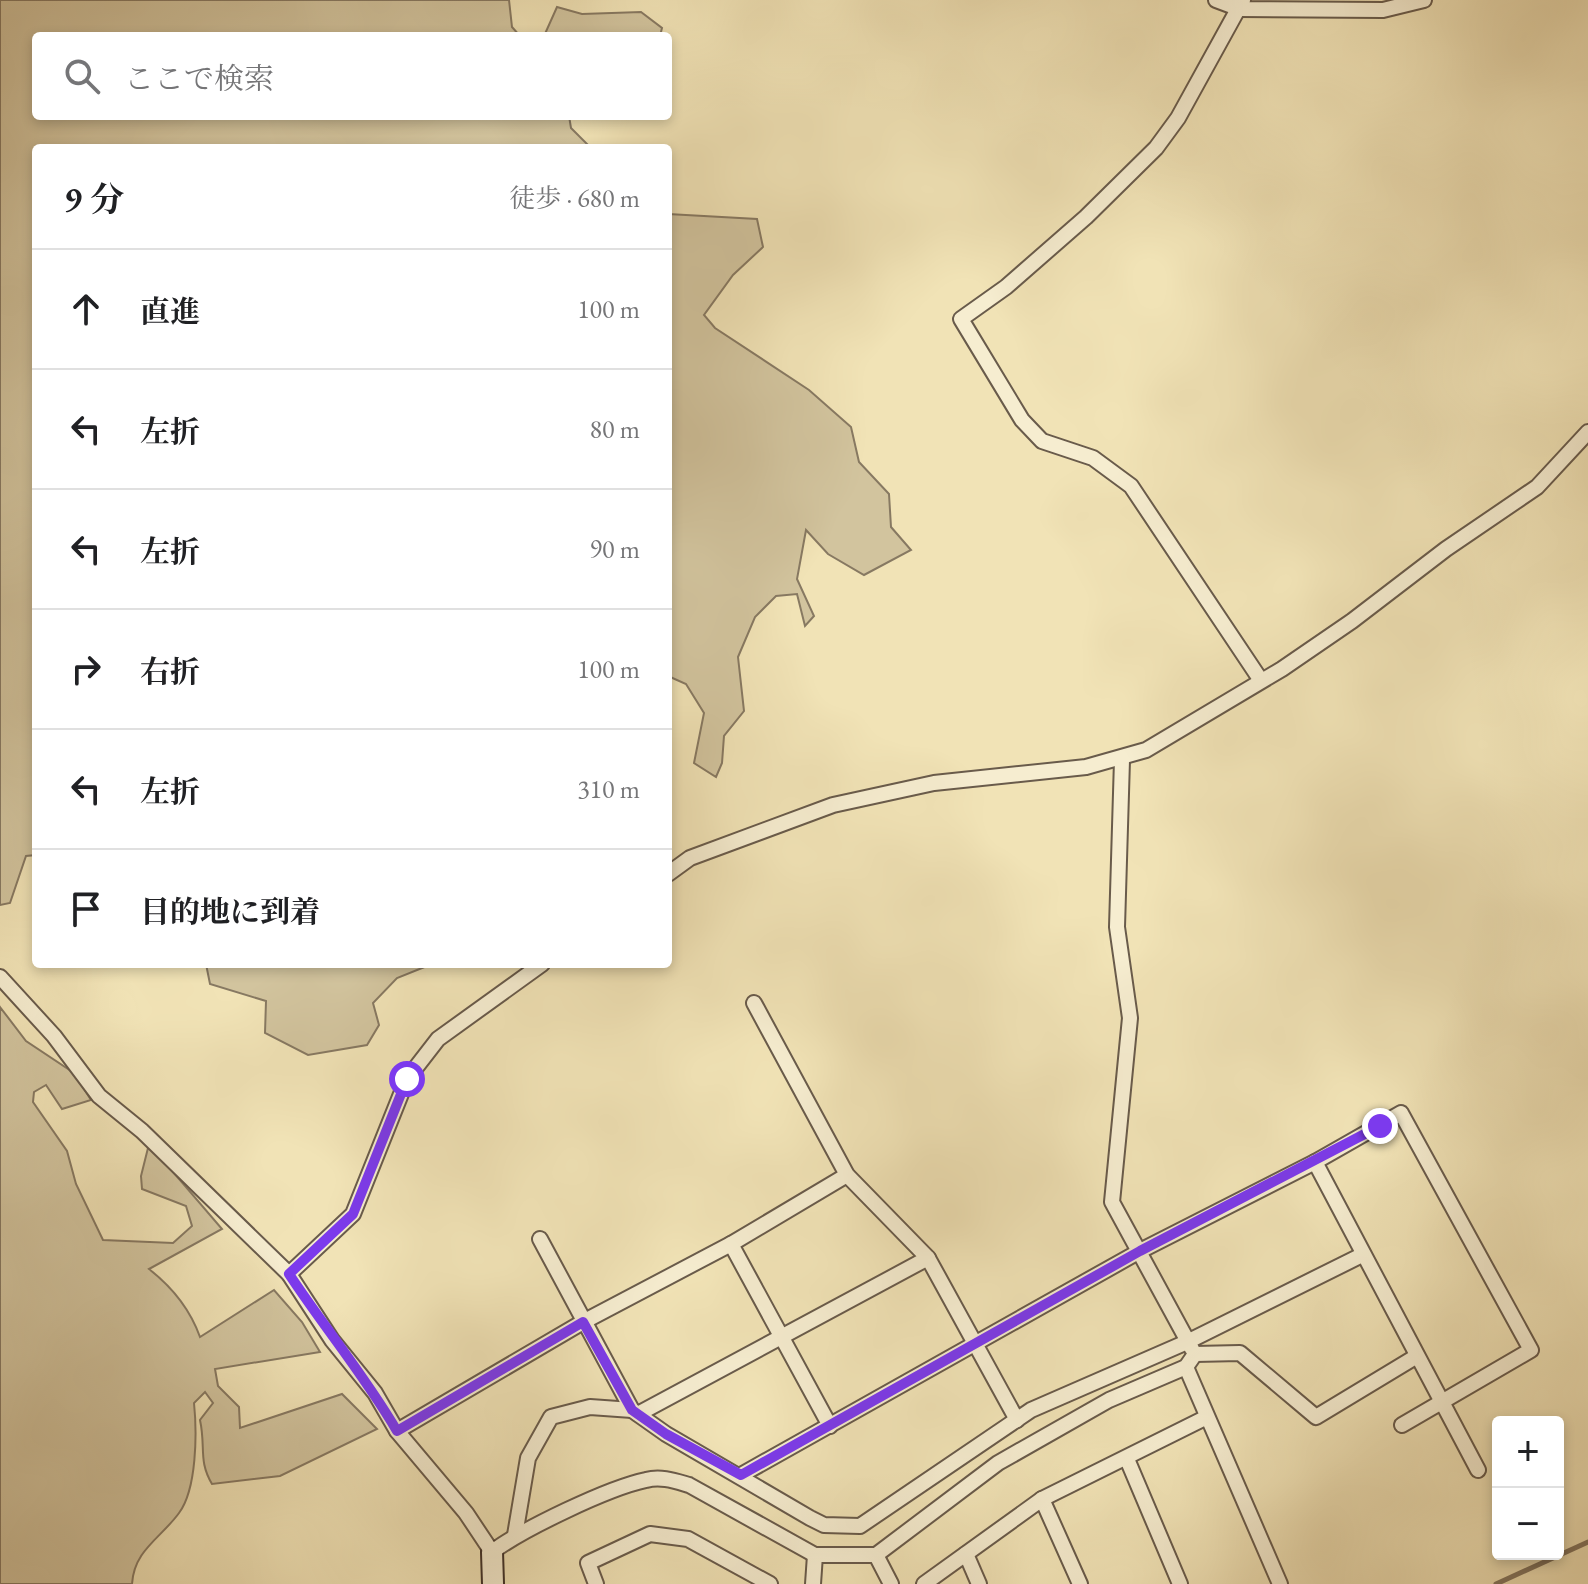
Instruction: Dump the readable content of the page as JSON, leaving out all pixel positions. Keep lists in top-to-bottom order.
{
  "page": {
    "search": "ここで検索",
    "heading": ["9 分", "徒歩 · 680 m"],
    "list": [
      ["直進", "100 m"],
      ["左折", "80 m"],
      ["左折", "90 m"],
      ["右折", "100 m"],
      ["左折", "310 m"],
      "目的地に到着"
    ],
    "map_buttons": ["+", "−"]
  }
}
